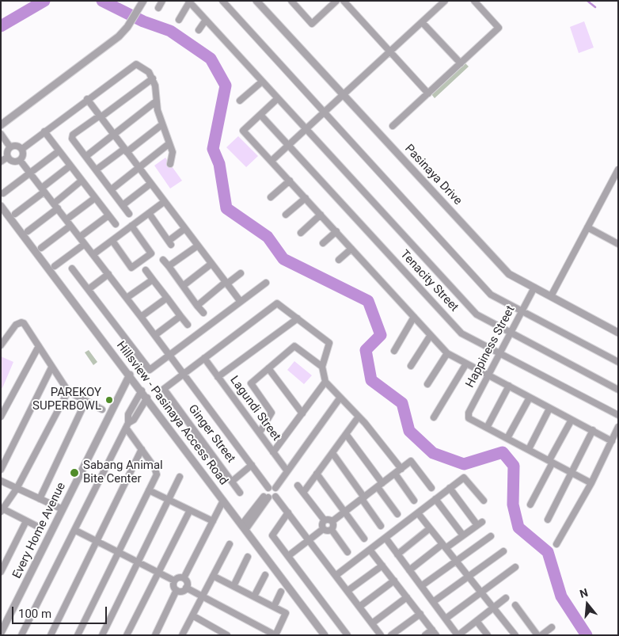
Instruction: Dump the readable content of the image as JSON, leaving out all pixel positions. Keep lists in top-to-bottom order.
{
  "streets": {
    "street": [
      "Pasinaya Drive",
      "Tenacity Street",
      "Happiness Street",
      "Lagundi Street",
      "Hillsview - Pasinaya Access Road",
      "Ginger Street",
      "Every Home Avenue"
    ]
  },
  "crossings": [
    ["Pasinaya Drive", "Happiness Street"],
    ["Tenacity Street", "Happiness Street"],
    ["Hillsview - Pasinaya Access Road", "Every Home Avenue"]
  ],
  "places": ["PAREKOY SUPERBOWL", "Sabang Animal Bite Center"],
  "scale_bar": "100 m",
  "north": "top"
}
